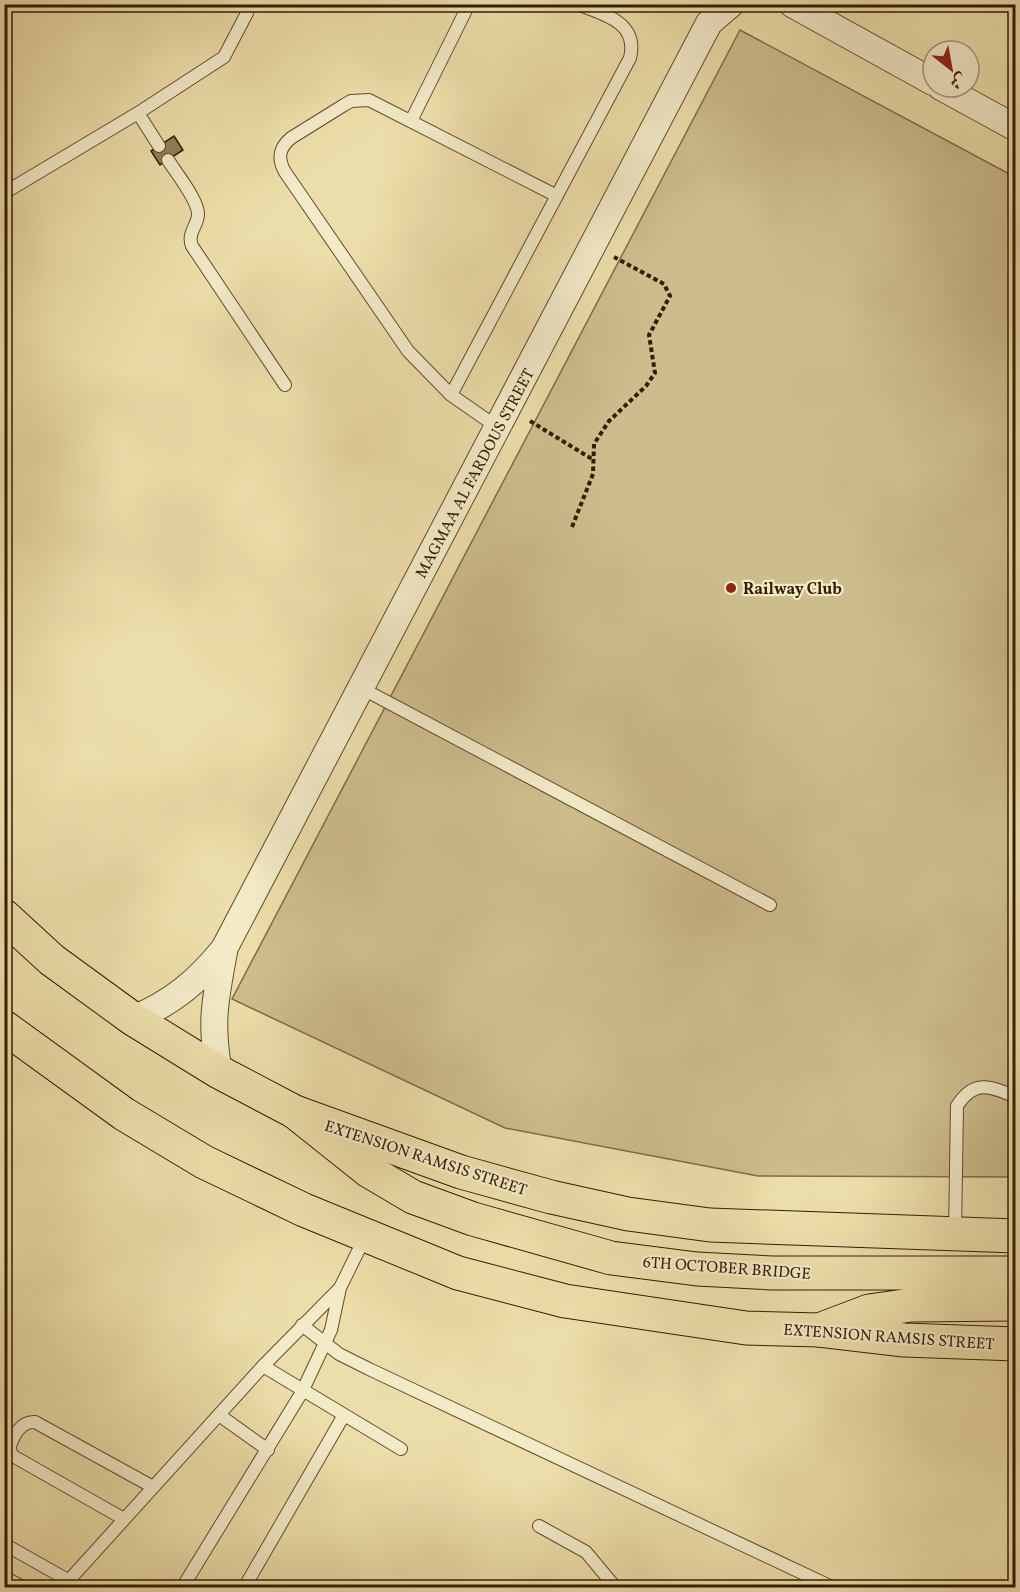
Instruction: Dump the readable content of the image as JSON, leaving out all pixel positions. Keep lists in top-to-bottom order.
{
  "streets": {
    "highway": ["EXTENSION RAMSIS STREET", "6TH OCTOBER BRIDGE"],
    "street": ["MAGMAA AL FARDOUS STREET"]
  },
  "crossings": [
    ["MAGMAA AL FARDOUS STREET", "EXTENSION RAMSIS STREET"],
    ["EXTENSION RAMSIS STREET", "6TH OCTOBER BRIDGE"]
  ],
  "places": ["Railway Club"],
  "north": "bottom right"
}
